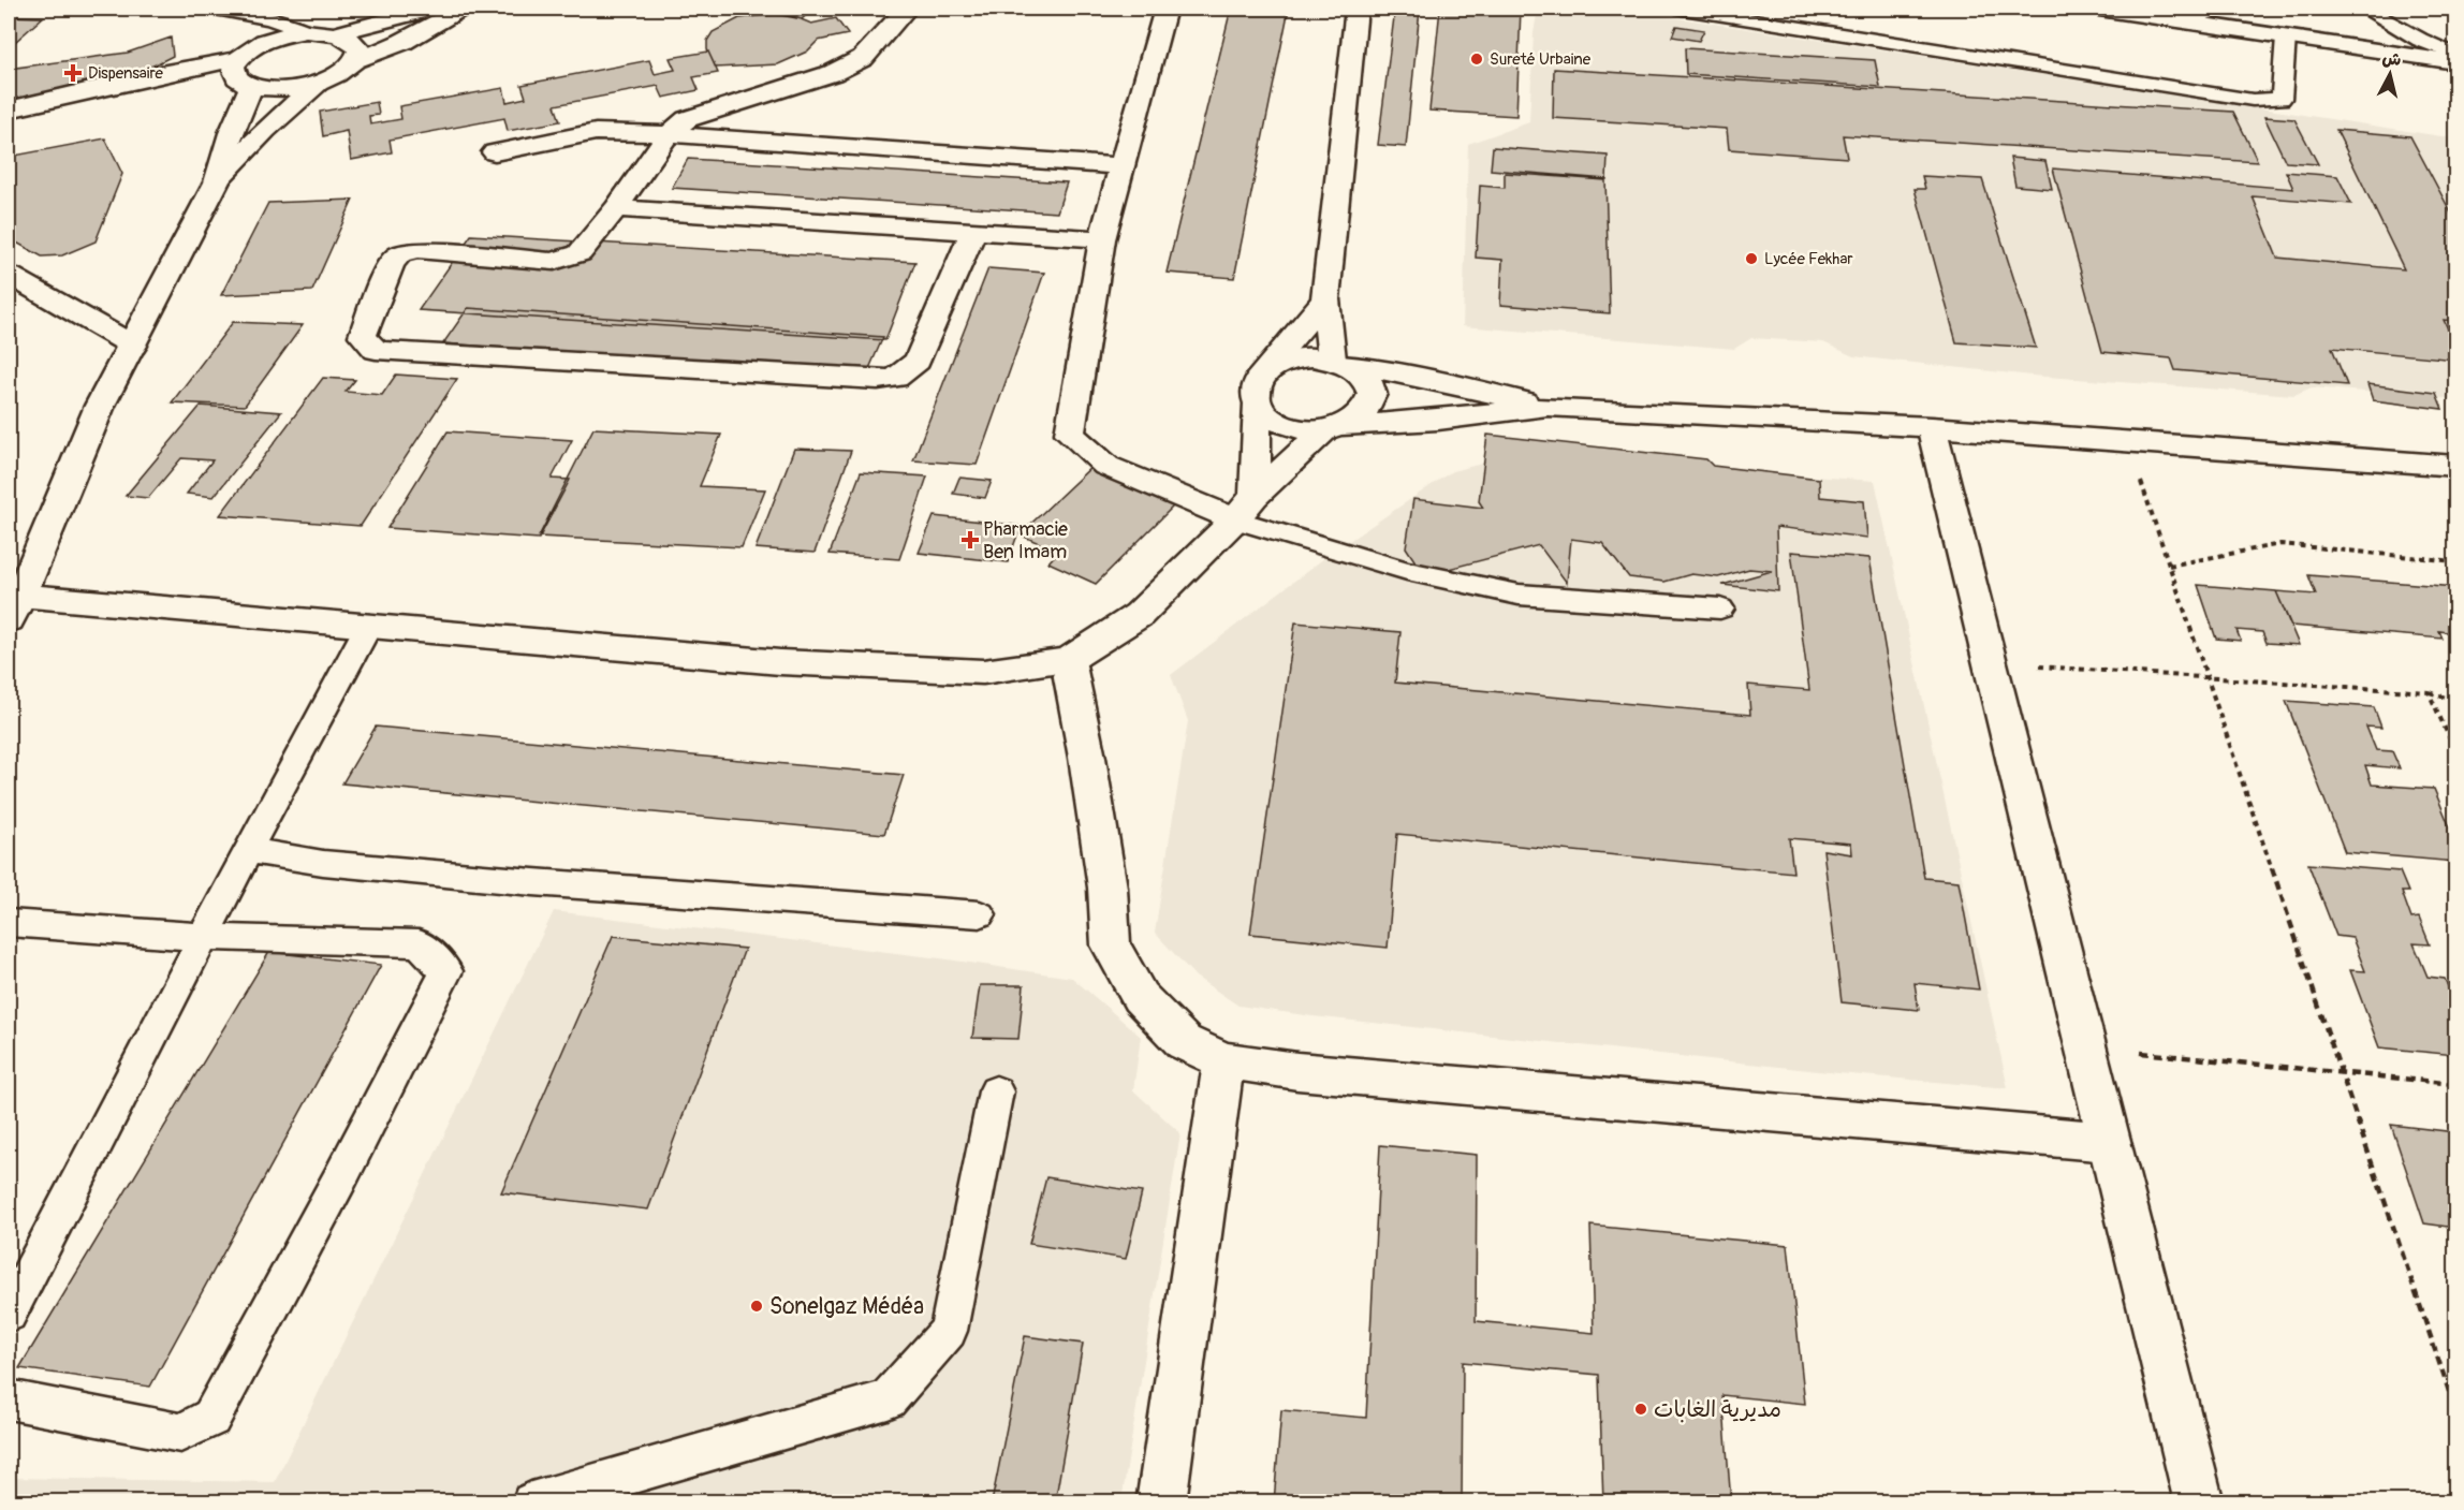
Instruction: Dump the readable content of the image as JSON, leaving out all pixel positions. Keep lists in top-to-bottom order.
{
  "places": {
    "other": [
      "Sureté Urbaine",
      "Lycée Fekhar",
      "Sonelgaz Médéa",
      "مديرية الغابات"
    ],
    "health": ["Dispensaire", "Pharmacie Ben Imam"]
  },
  "north": "top"
}
